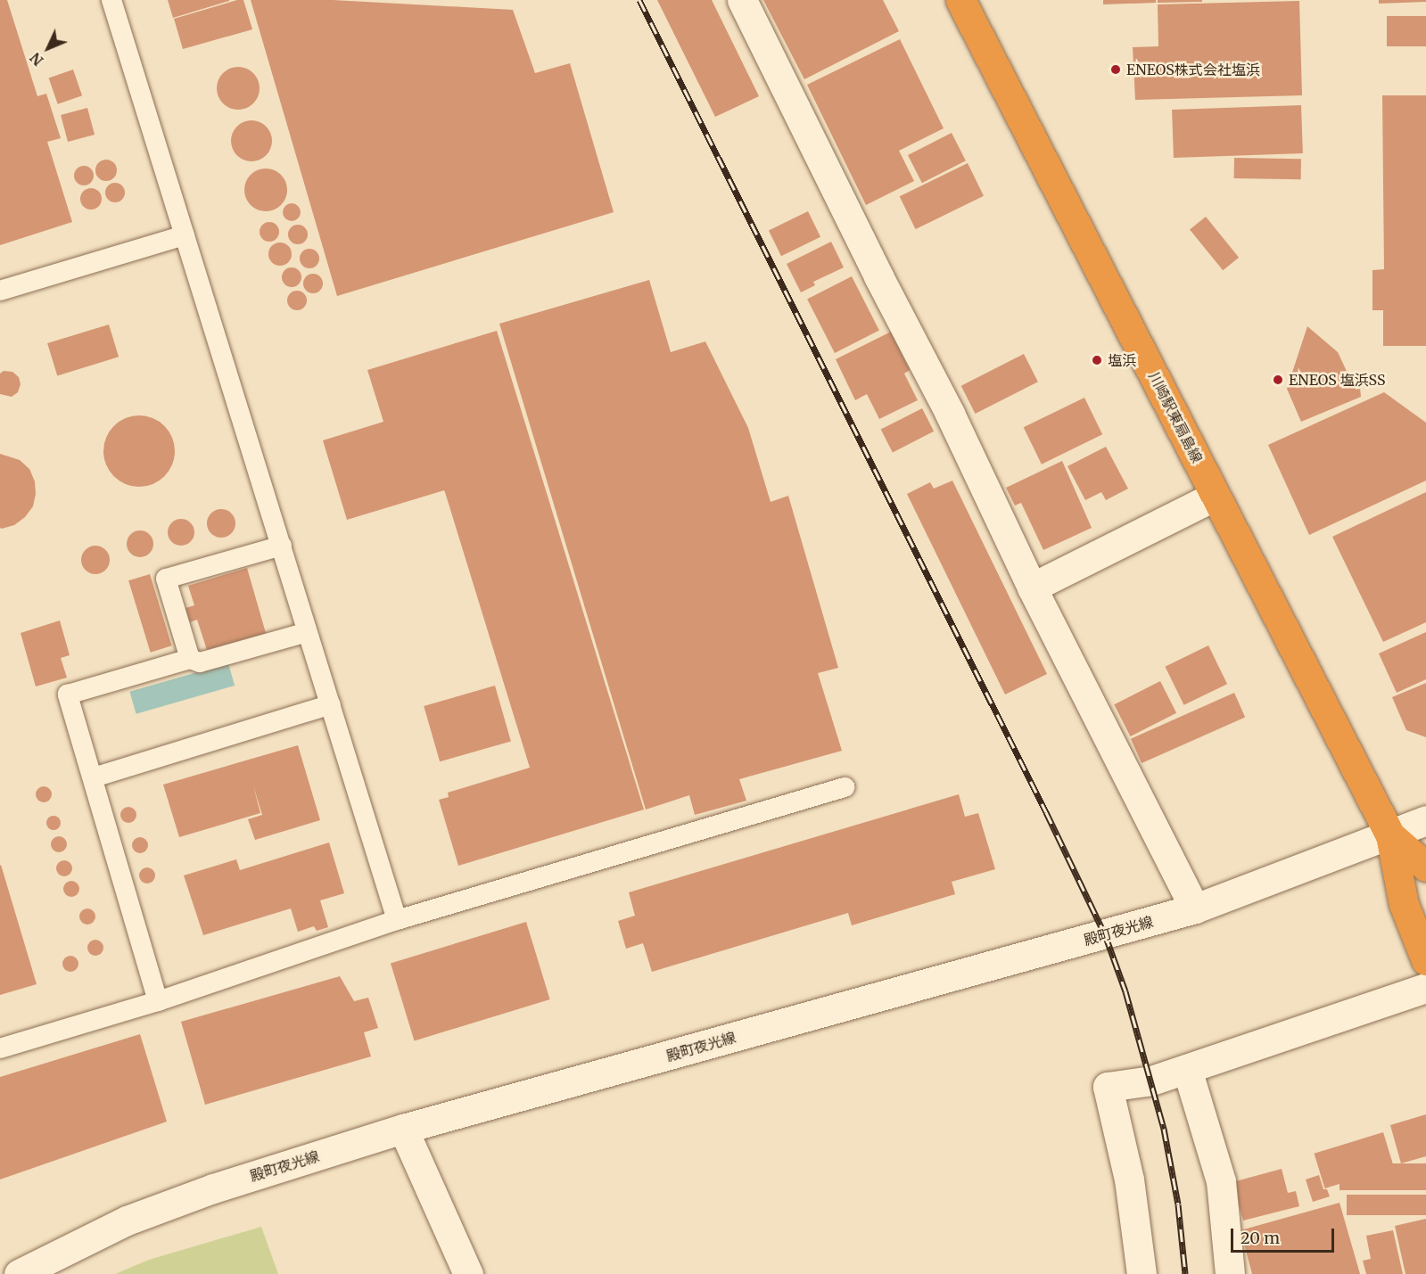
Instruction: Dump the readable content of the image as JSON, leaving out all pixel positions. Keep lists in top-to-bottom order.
{
  "streets": {
    "highway": ["川崎駅東扇島線"],
    "street": ["殿町夜光線"]
  },
  "crossings": [
    ["川崎駅東扇島線", "殿町夜光線"]
  ],
  "places": ["ENEOS株式会社塩浜", "塩浜", "ENEOS 塩浜SS"],
  "scale_bar": "20 m",
  "north": "bottom left"
}
